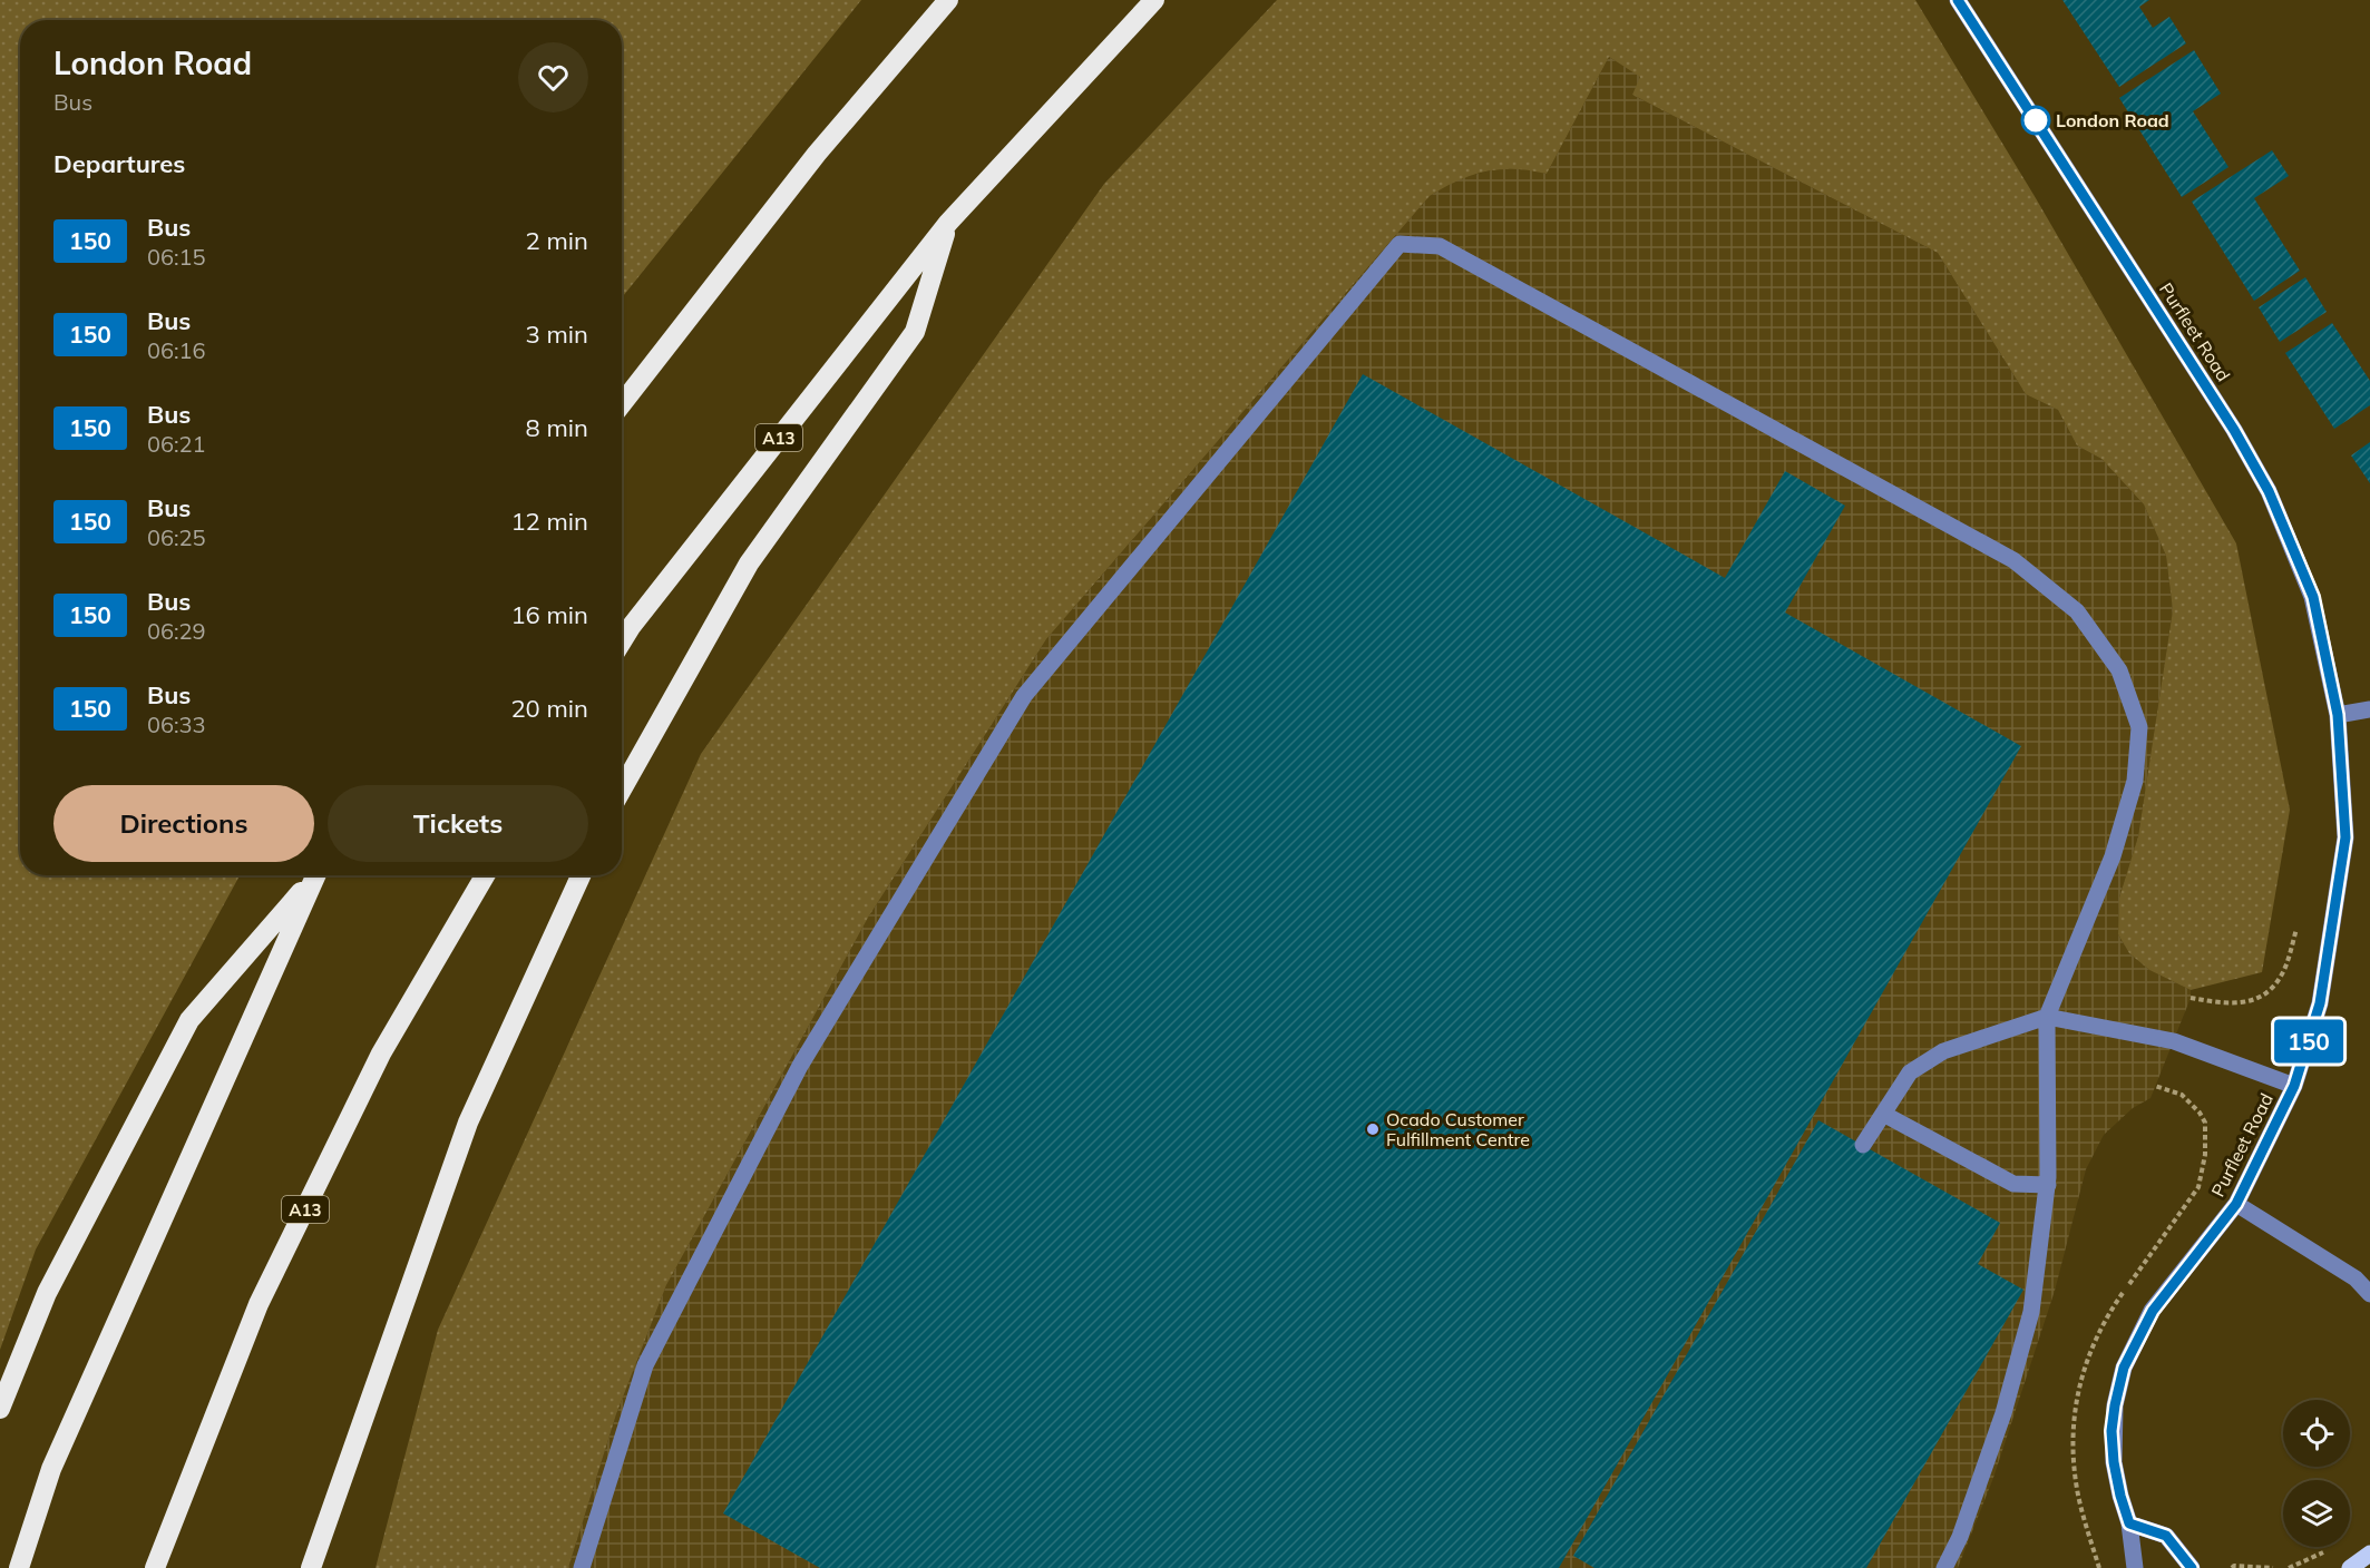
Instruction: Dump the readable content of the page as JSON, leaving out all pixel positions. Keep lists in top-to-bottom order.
{
  "streets": {
    "highway": ["A13"],
    "street": ["Purfleet Road"]
  },
  "places": ["London Road", "Ocado Customer Fulfillment Centre"],
  "lines": ["bus line 150"],
  "page": {
    "on_map": "150",
    "heading": [
      ["London Road", "Bus"],
      "Departures"
    ],
    "list": [
      {
        "mark": "150",
        "name": "Bus",
        "note": "06:15",
        "value": "2 min"
      },
      {
        "mark": "150",
        "name": "Bus",
        "note": "06:16",
        "value": "3 min"
      },
      {
        "mark": "150",
        "name": "Bus",
        "note": "06:21",
        "value": "8 min"
      },
      {
        "mark": "150",
        "name": "Bus",
        "note": "06:25",
        "value": "12 min"
      },
      {
        "mark": "150",
        "name": "Bus",
        "note": "06:29",
        "value": "16 min"
      },
      {
        "mark": "150",
        "name": "Bus",
        "note": "06:33",
        "value": "20 min"
      }
    ],
    "buttons": ["Directions", "Tickets"]
  }
}
